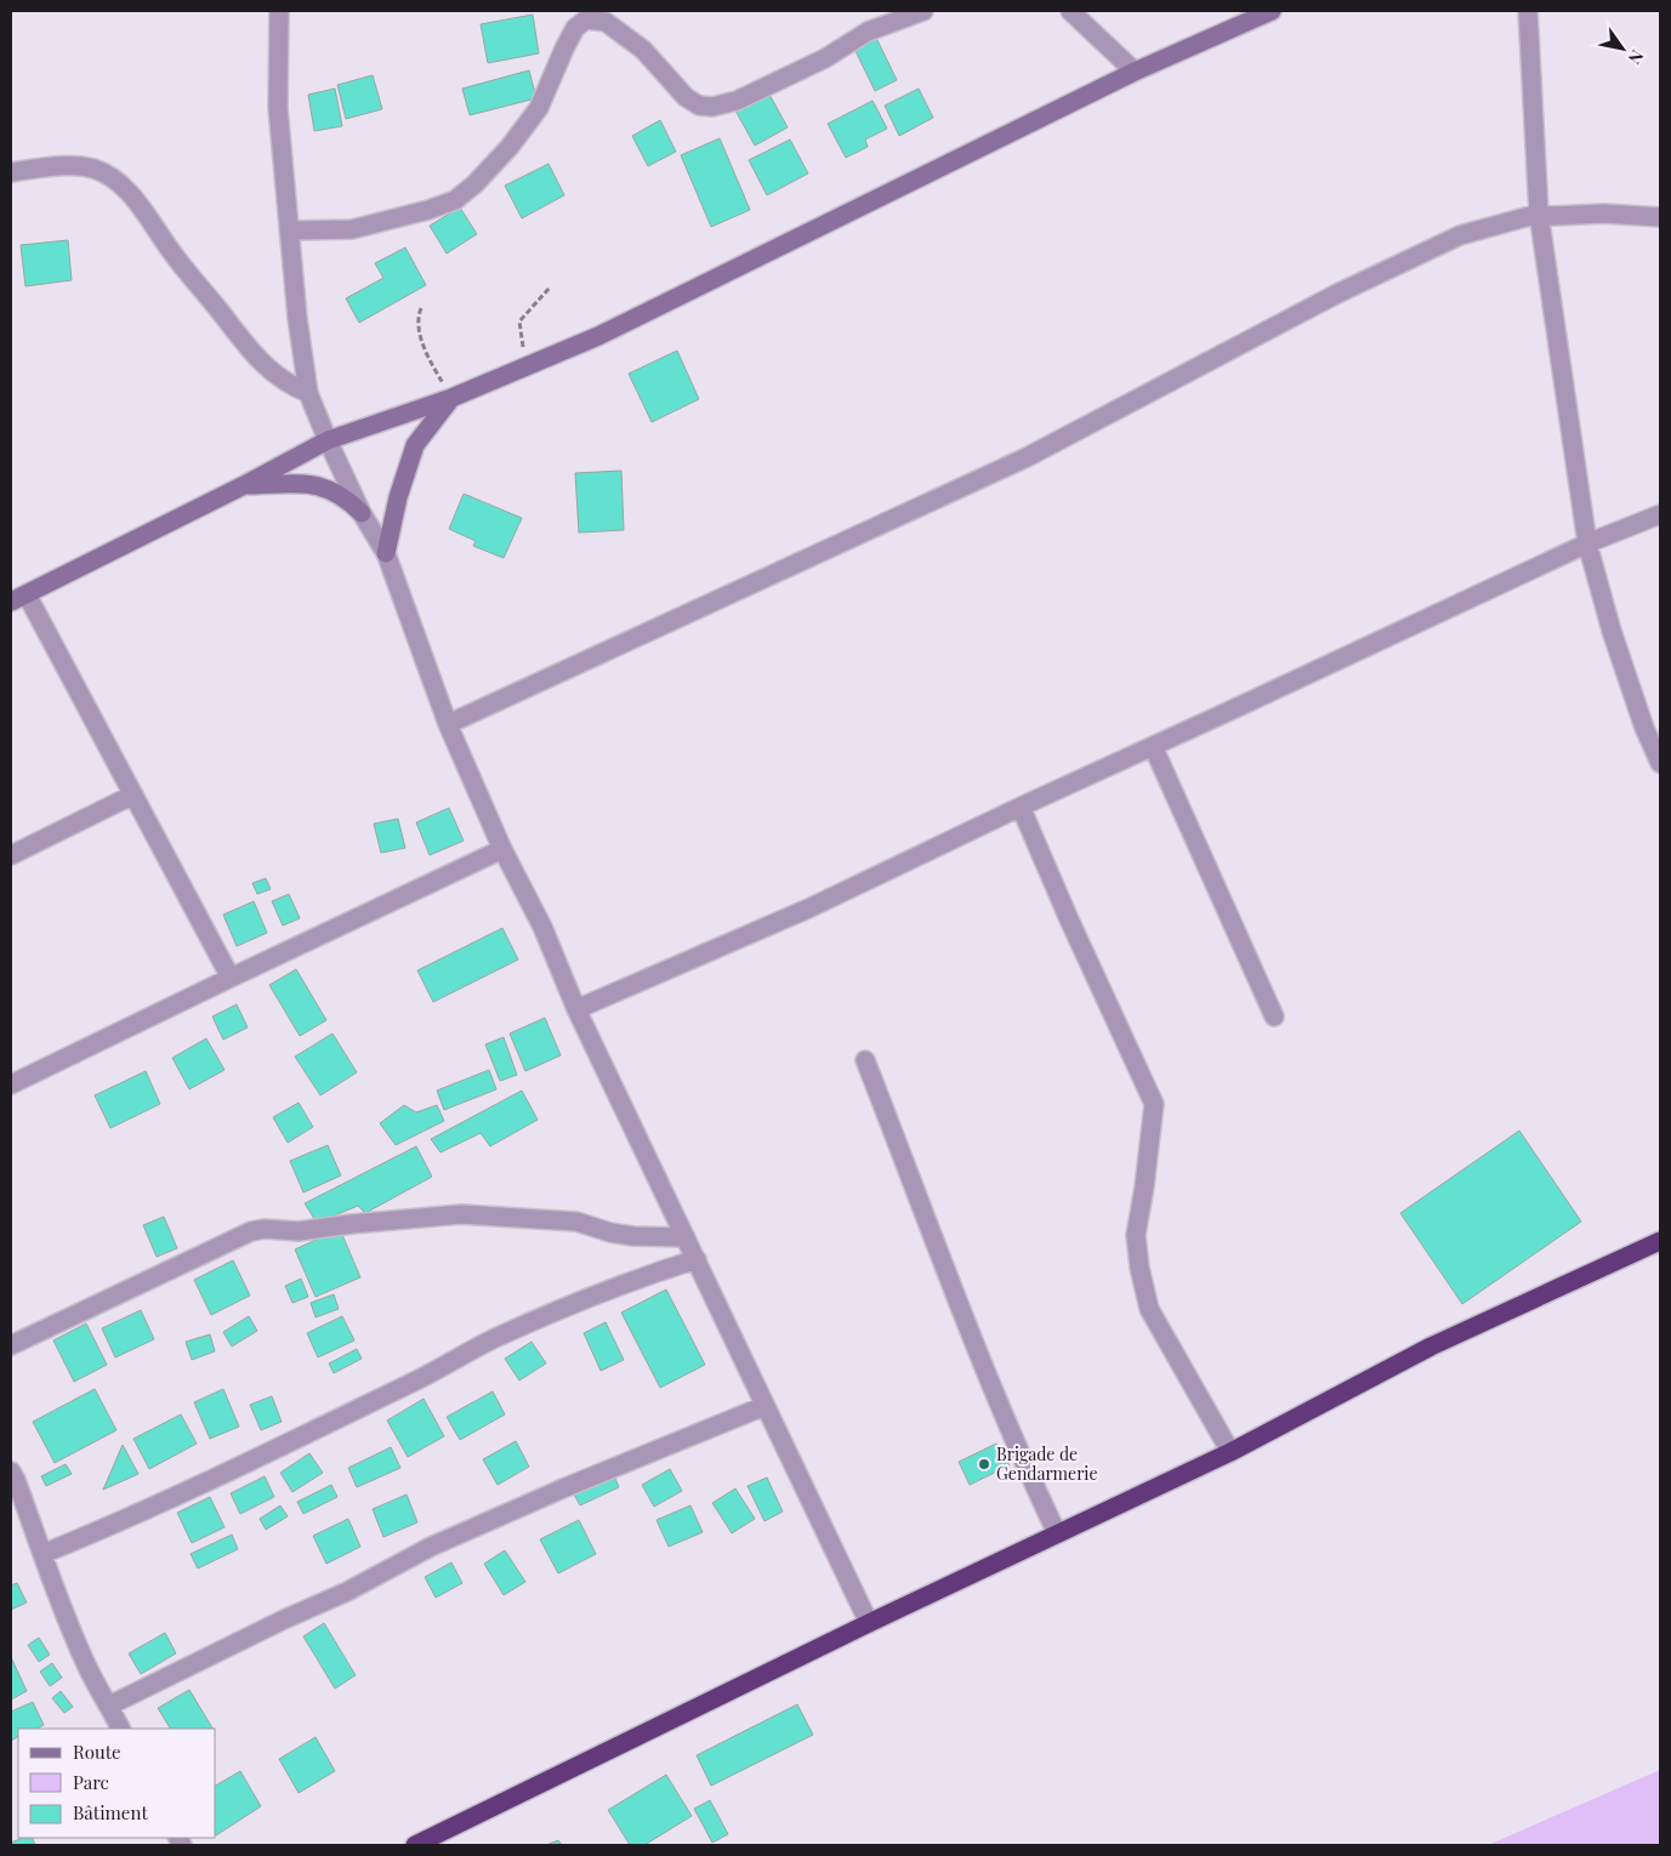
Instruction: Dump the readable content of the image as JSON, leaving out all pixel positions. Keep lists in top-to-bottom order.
{
  "places": ["Brigade de Gendarmerie"],
  "legend": ["Route", "Parc", "Bâtiment"],
  "north": "bottom right"
}
